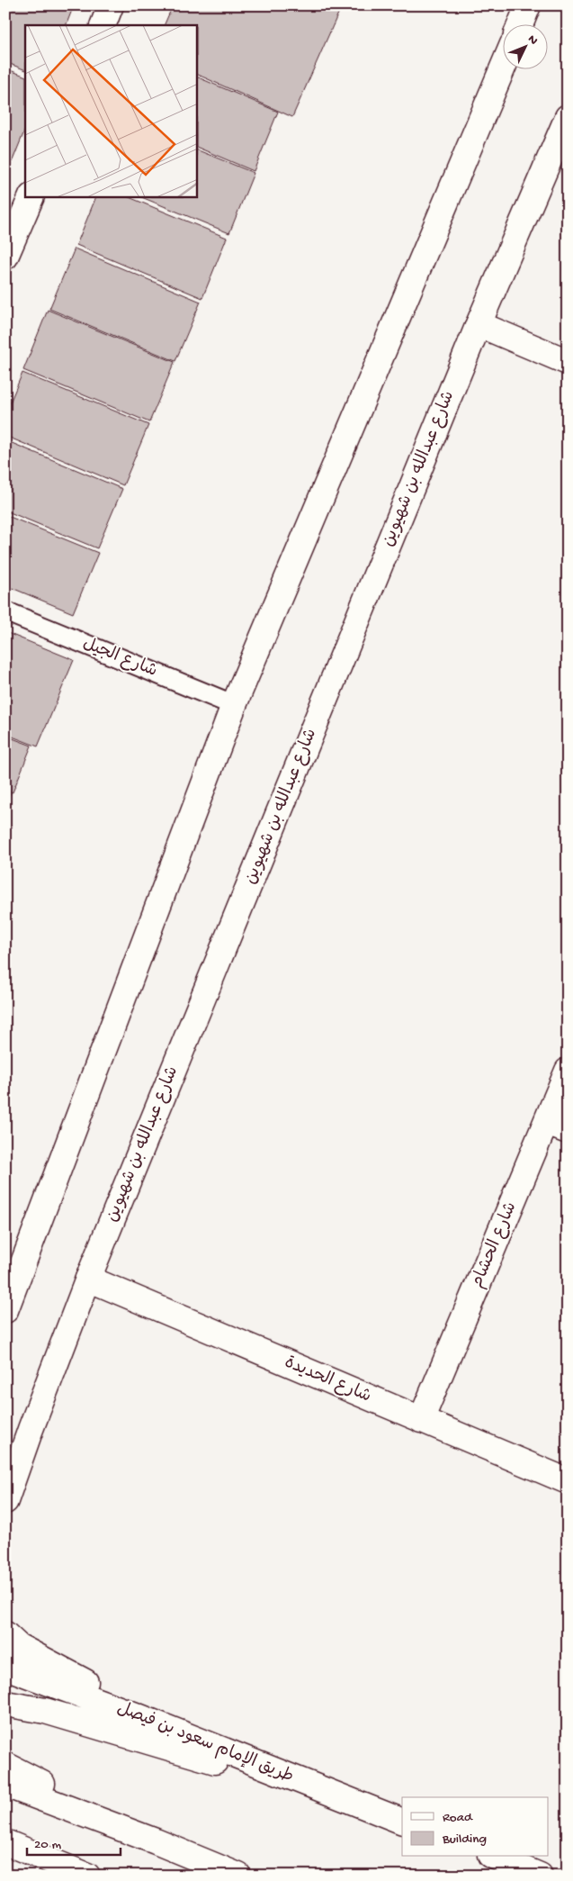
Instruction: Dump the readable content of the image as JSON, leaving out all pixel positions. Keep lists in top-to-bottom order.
{
  "streets": {
    "street": [
      "شارع عبدالله بن شهيوين",
      "شارع الحشام",
      "شارع الحديدة",
      "طريق الإمام سعود بن فيصل"
    ],
    "lane": ["شارع الجيل"]
  },
  "crossings": [
    ["شارع عبدالله بن شهيوين", "شارع الحديدة"],
    ["شارع الحشام", "شارع الحديدة"]
  ],
  "legend": ["Road", "Building"],
  "scale_bar": "20 m",
  "north": "top right"
}
